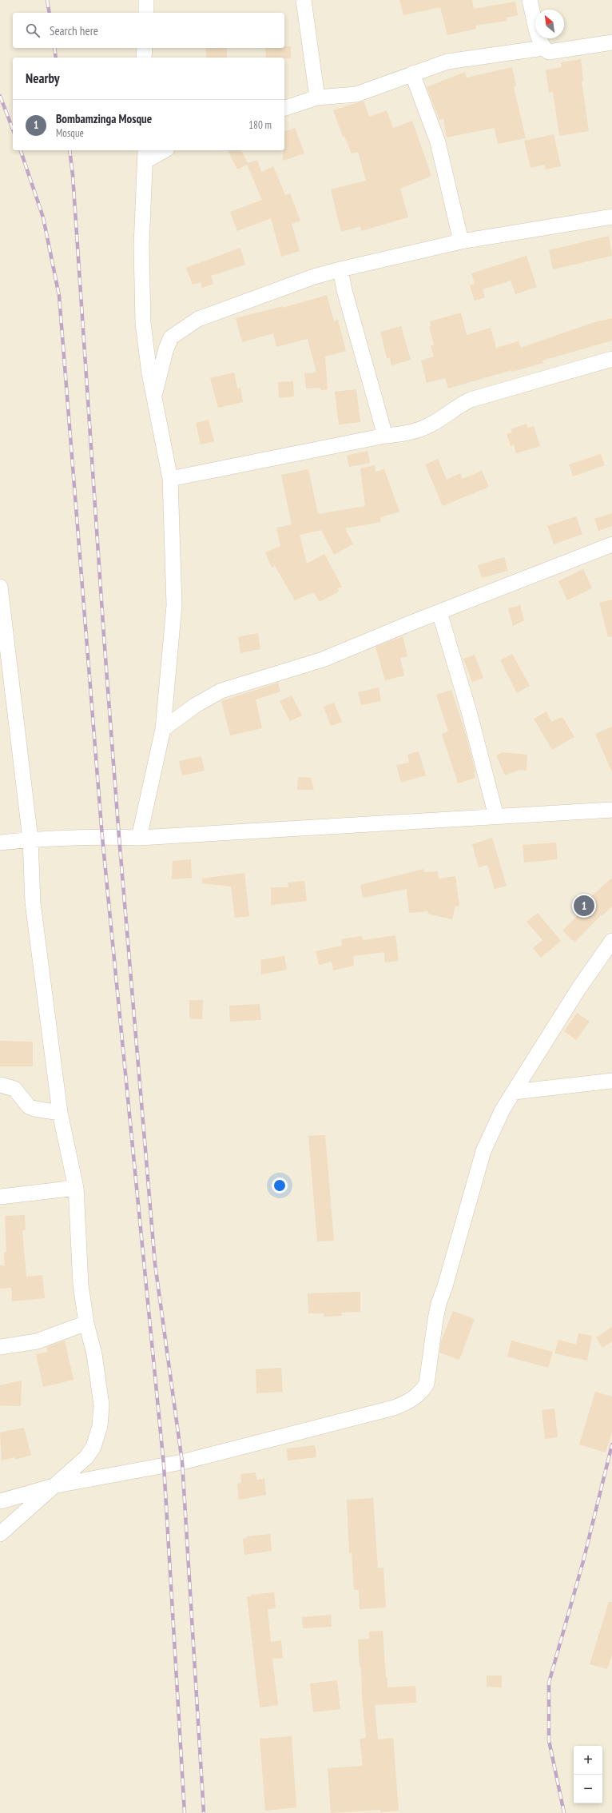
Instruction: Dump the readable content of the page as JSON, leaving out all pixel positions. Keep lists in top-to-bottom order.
{
  "north": "top left",
  "page": {
    "search": "Search here",
    "heading": "Nearby",
    "list": [
      {
        "mark": "1",
        "name": "Bombamzinga Mosque",
        "note": "Mosque",
        "value": "180 m"
      }
    ],
    "pins": "1",
    "map_buttons": ["+", "−"]
  }
}
